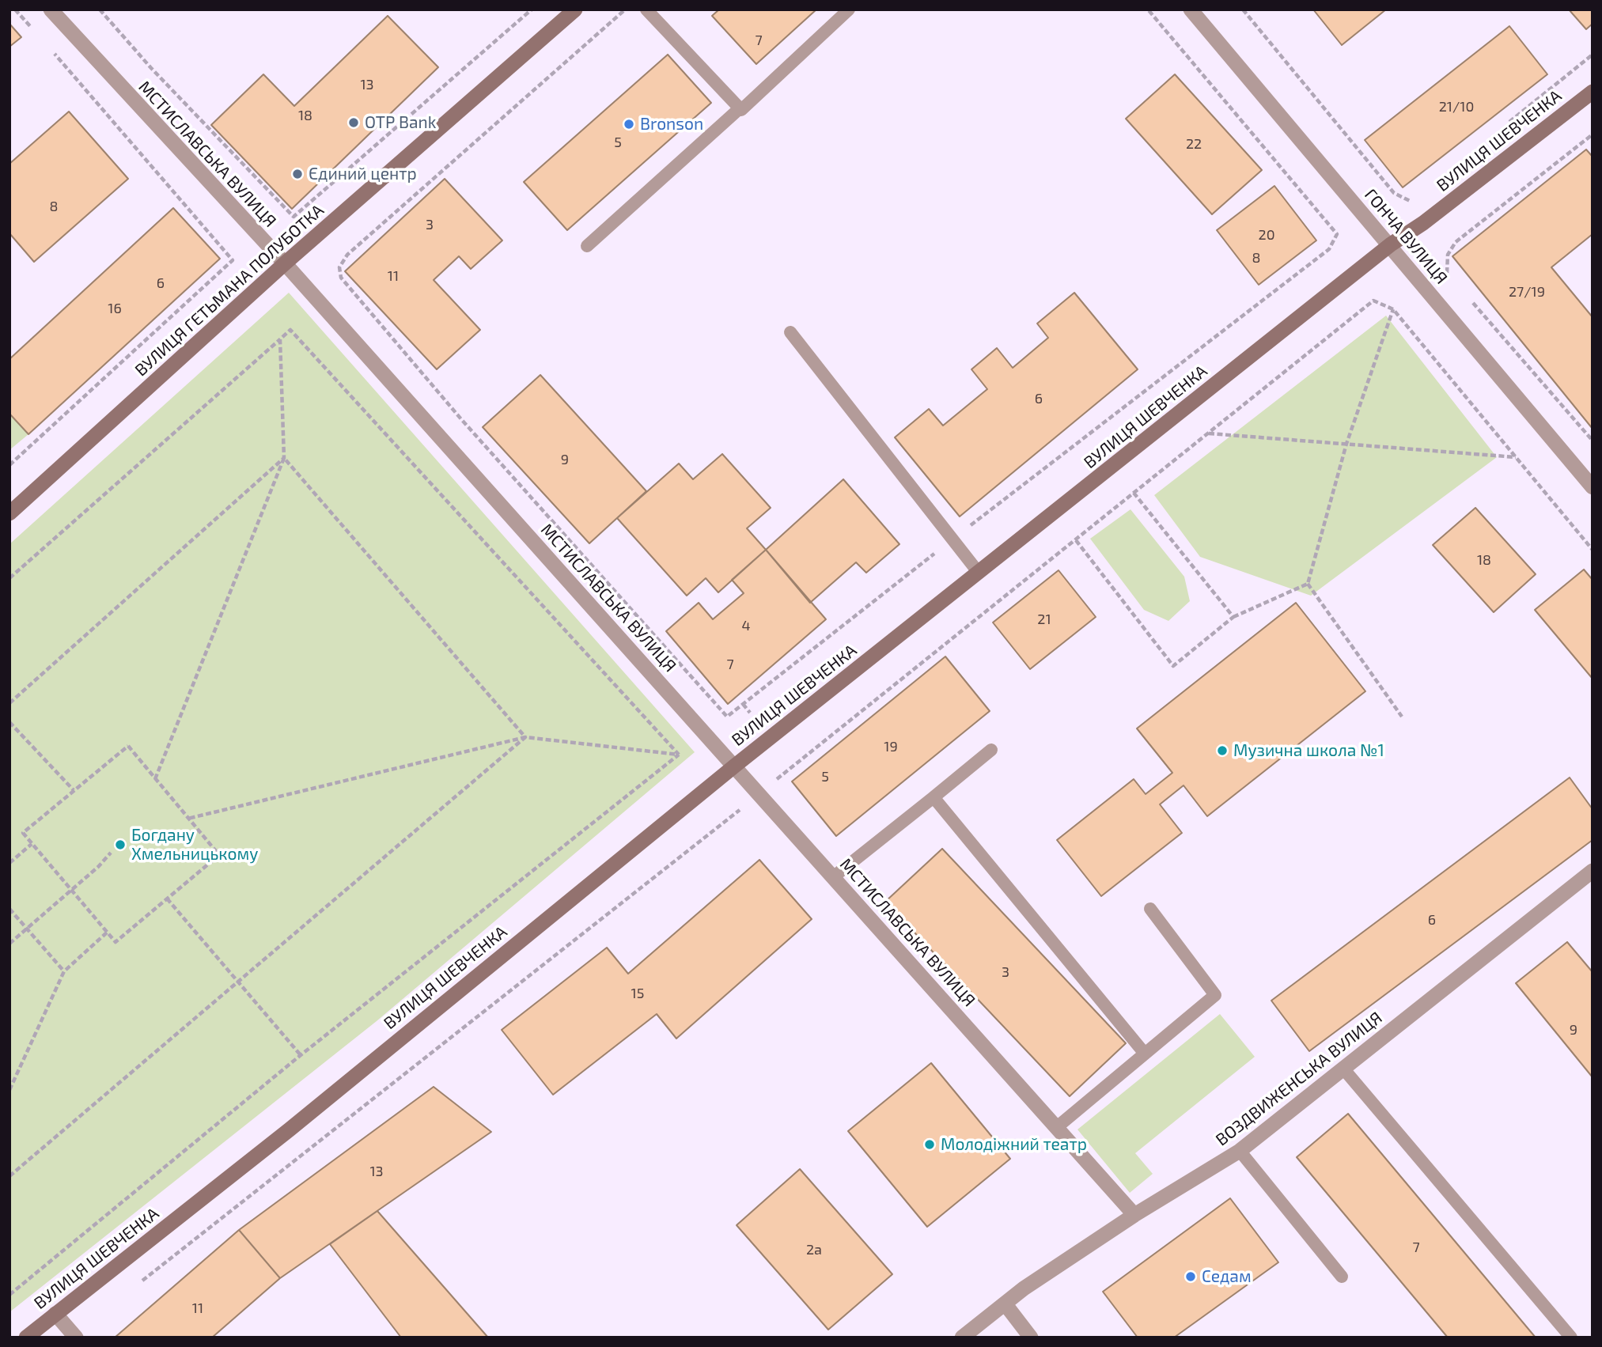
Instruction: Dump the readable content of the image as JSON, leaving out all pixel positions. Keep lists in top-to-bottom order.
{
  "streets": {
    "main road": ["ВУЛИЦЯ ШЕВЧЕНКА", "ВУЛИЦЯ ГЕТЬМАНА ПОЛУБОТКА"],
    "street": ["МСТИСЛАВСЬКА ВУЛИЦЯ", "ГОНЧА ВУЛИЦЯ", "ВОЗДВИЖЕНСЬКА ВУЛИЦЯ"]
  },
  "crossings": [
    ["ВУЛИЦЯ ШЕВЧЕНКА", "МСТИСЛАВСЬКА ВУЛИЦЯ"],
    ["ВУЛИЦЯ ШЕВЧЕНКА", "ГОНЧА ВУЛИЦЯ"],
    ["МСТИСЛАВСЬКА ВУЛИЦЯ", "ВУЛИЦЯ ГЕТЬМАНА ПОЛУБОТКА"],
    ["МСТИСЛАВСЬКА ВУЛИЦЯ", "ВОЗДВИЖЕНСЬКА ВУЛИЦЯ"]
  ],
  "places": [
    "OTP Bank",
    "Bronson",
    "Єдиний центр",
    "Музична школа №1",
    "Богдану Хмельницькому",
    "Молодіжний театр",
    "Седам"
  ],
  "house_numbers": [
    "7",
    "13",
    "21/10",
    "18",
    "5",
    "22",
    "8",
    "3",
    "20",
    "8",
    "11",
    "6",
    "27/19",
    "16",
    "6",
    "9",
    "18",
    "21",
    "4",
    "7",
    "19",
    "5",
    "6",
    "3",
    "15",
    "9",
    "13",
    "7",
    "2а",
    "11"
  ]
}
